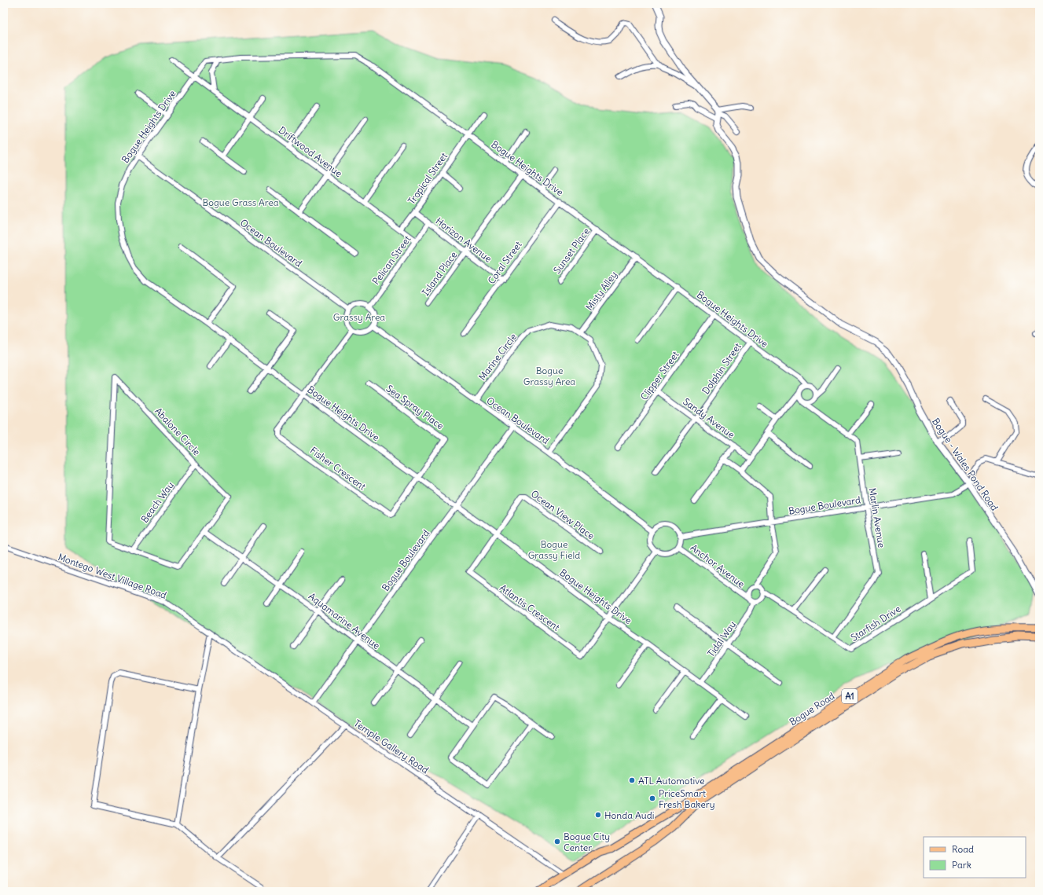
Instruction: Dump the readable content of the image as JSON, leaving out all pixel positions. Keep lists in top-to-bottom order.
{
  "streets": {
    "main road": ["A1", "Bogue Road"],
    "street": [
      "Bogue Heights Drive",
      "Driftwood Avenue",
      "Tropical Street",
      "Horizon Avenue",
      "Ocean Boulevard",
      "Sunset Place",
      "Pelican Street",
      "Coral Street",
      "Island Place",
      "Misty Alley",
      "Marine Circle",
      "Dolphin Street",
      "Clipper Street",
      "Sea Spray Place",
      "Sandy Avenue",
      "Abalone Circle",
      "Bogue - Wales Pond Road",
      "Fisher Crescent",
      "Beach Way",
      "Bogue Boulevard",
      "Ocean View Place",
      "Marlin Avenue",
      "Anchor Avenue",
      "Montego West Village Road",
      "Atlantis Crescent",
      "Aquamarine Avenue",
      "Starfish Drive",
      "Tidal Way",
      "Temple Gallery Road"
    ]
  },
  "crossings": [
    ["Bogue Heights Drive", "Driftwood Avenue"],
    ["Bogue Heights Drive", "Tropical Street"],
    ["Bogue Heights Drive", "Ocean Boulevard"],
    ["Bogue Heights Drive", "Sunset Place"],
    ["Bogue Heights Drive", "Coral Street"],
    ["Bogue Heights Drive", "Island Place"],
    ["Bogue Heights Drive", "Misty Alley"],
    ["Bogue Heights Drive", "Dolphin Street"],
    ["Bogue Heights Drive", "Clipper Street"],
    ["Bogue Heights Drive", "Sea Spray Place"],
    ["Bogue Heights Drive", "Fisher Crescent"],
    ["Bogue Heights Drive", "Bogue Boulevard"],
    ["Bogue Heights Drive", "Ocean View Place"],
    ["Bogue Heights Drive", "Marlin Avenue"],
    ["Bogue Heights Drive", "Atlantis Crescent"],
    ["Bogue Heights Drive", "Tidal Way"],
    ["Driftwood Avenue", "Tropical Street"],
    ["Driftwood Avenue", "Pelican Street"],
    ["Tropical Street", "Horizon Avenue"],
    ["Horizon Avenue", "Pelican Street"],
    ["Horizon Avenue", "Coral Street"],
    ["Horizon Avenue", "Island Place"],
    ["Ocean Boulevard", "Pelican Street"],
    ["Ocean Boulevard", "Marine Circle"],
    ["Ocean Boulevard", "Bogue Boulevard"],
    ["Ocean Boulevard", "Anchor Avenue"],
    ["Misty Alley", "Marine Circle"],
    ["Dolphin Street", "Sandy Avenue"],
    ["Clipper Street", "Sandy Avenue"],
    ["Sea Spray Place", "Fisher Crescent"],
    ["Abalone Circle", "Beach Way"],
    ["Abalone Circle", "Aquamarine Avenue"],
    ["Bogue - Wales Pond Road", "Bogue Boulevard"],
    ["Bogue Boulevard", "Marlin Avenue"],
    ["Bogue Boulevard", "Anchor Avenue"],
    ["Bogue Boulevard", "Aquamarine Avenue"],
    ["Bogue Boulevard", "Temple Gallery Road"],
    ["Ocean View Place", "Atlantis Crescent"],
    ["Marlin Avenue", "Starfish Drive"],
    ["Anchor Avenue", "Starfish Drive"],
    ["Anchor Avenue", "Tidal Way"],
    ["Montego West Village Road", "Temple Gallery Road"],
    ["Starfish Drive", "Tidal Way"],
    ["Bogue Road", "Temple Gallery Road"]
  ],
  "parks": [
    "Bogue Grass Area",
    "Grassy Area",
    "Bogue Grassy Area",
    "Bogue Grassy Field"
  ],
  "places": [
    "ATL Automotive",
    "PriceSmart Fresh Bakery",
    "Honda Audi",
    "Bogue City Center"
  ],
  "legend": ["Road", "Park"]
}
